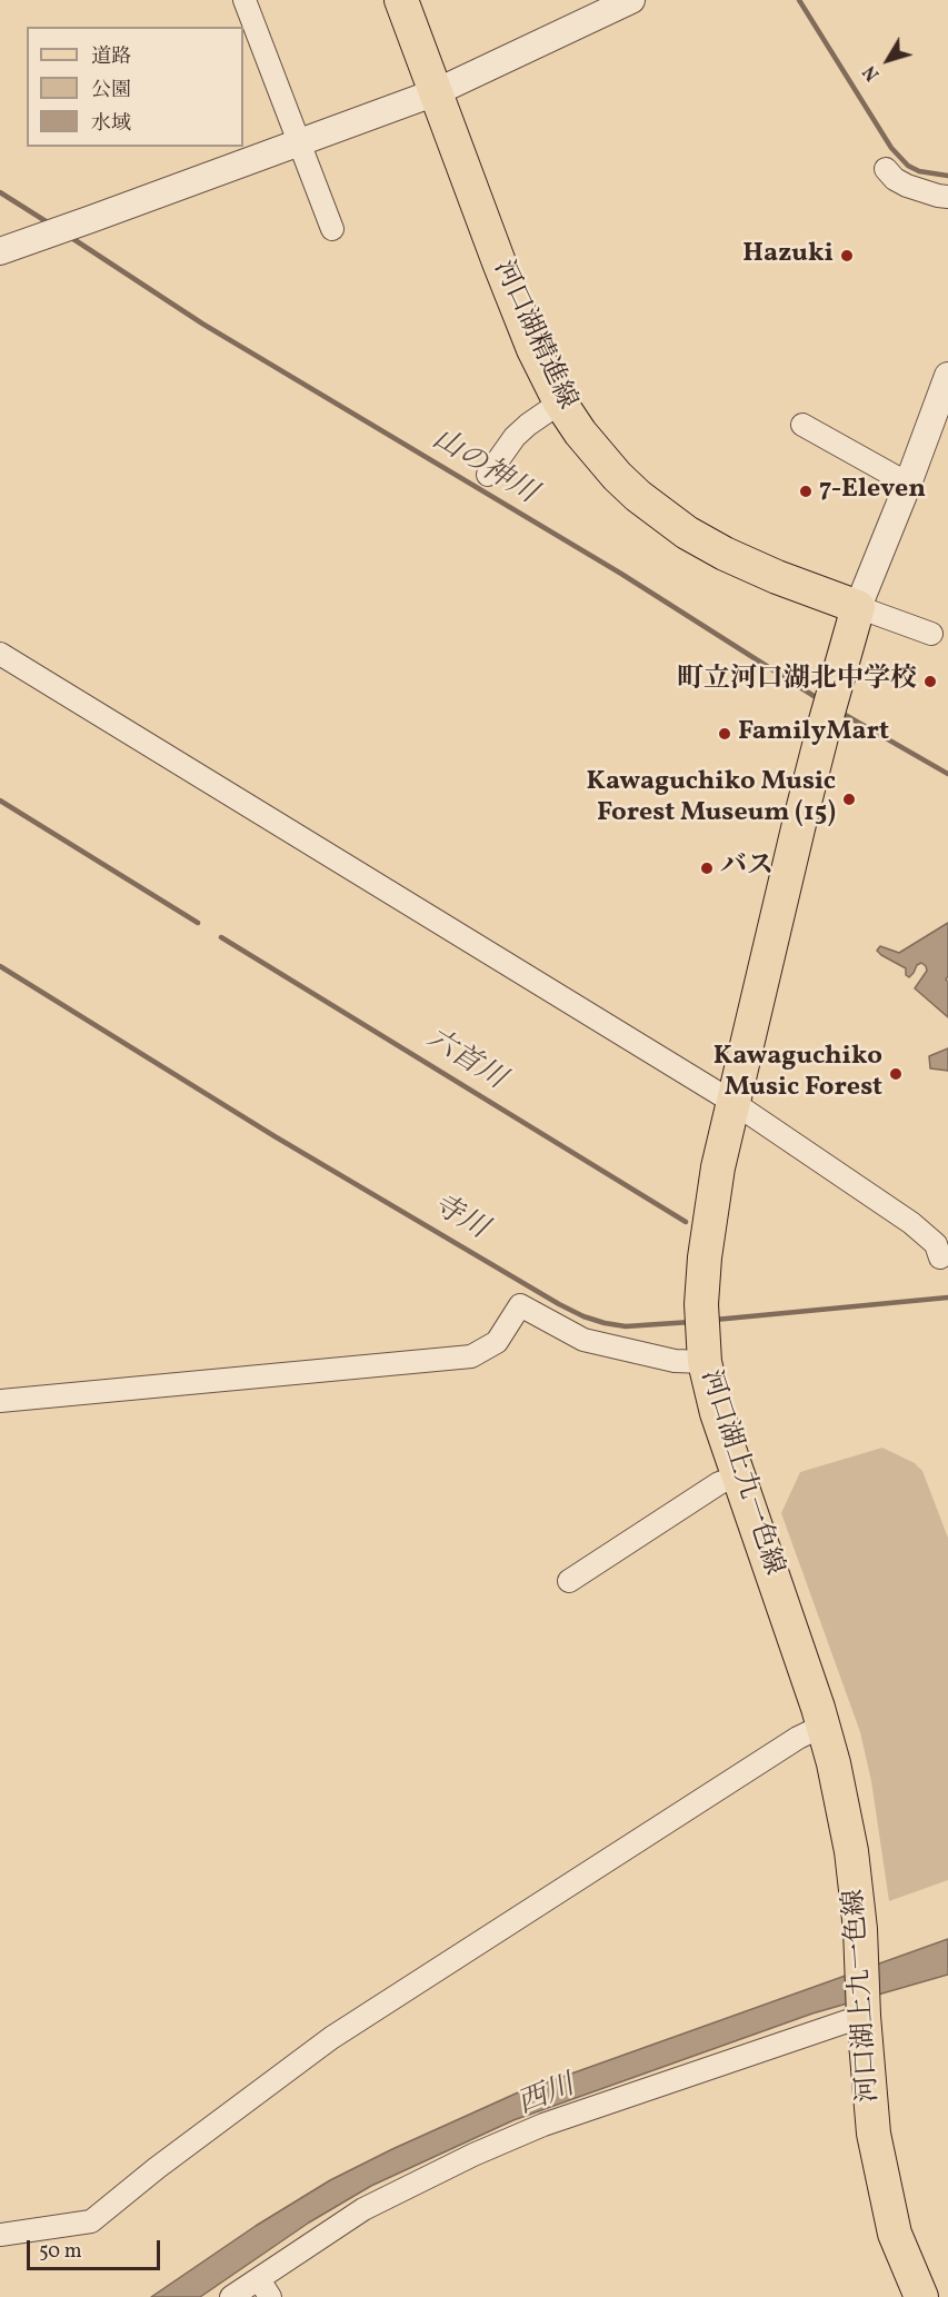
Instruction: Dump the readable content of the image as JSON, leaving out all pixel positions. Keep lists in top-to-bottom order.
{
  "streets": {
    "main road": ["河口湖精進線", "河口湖上九一色線"]
  },
  "crossings": [
    ["河口湖精進線", "河口湖上九一色線"]
  ],
  "water": [
    "山の神川",
    "六首川",
    "寺川",
    "西川"
  ],
  "places": [
    "Hazuki",
    "7-Eleven",
    "町立河口湖北中学校",
    "FamilyMart",
    "Kawaguchiko Music Forest Museum (15)",
    "バス",
    "Kawaguchiko Music Forest"
  ],
  "legend": ["道路", "公園", "水域"],
  "scale_bar": "50 m",
  "north": "bottom left"
}
